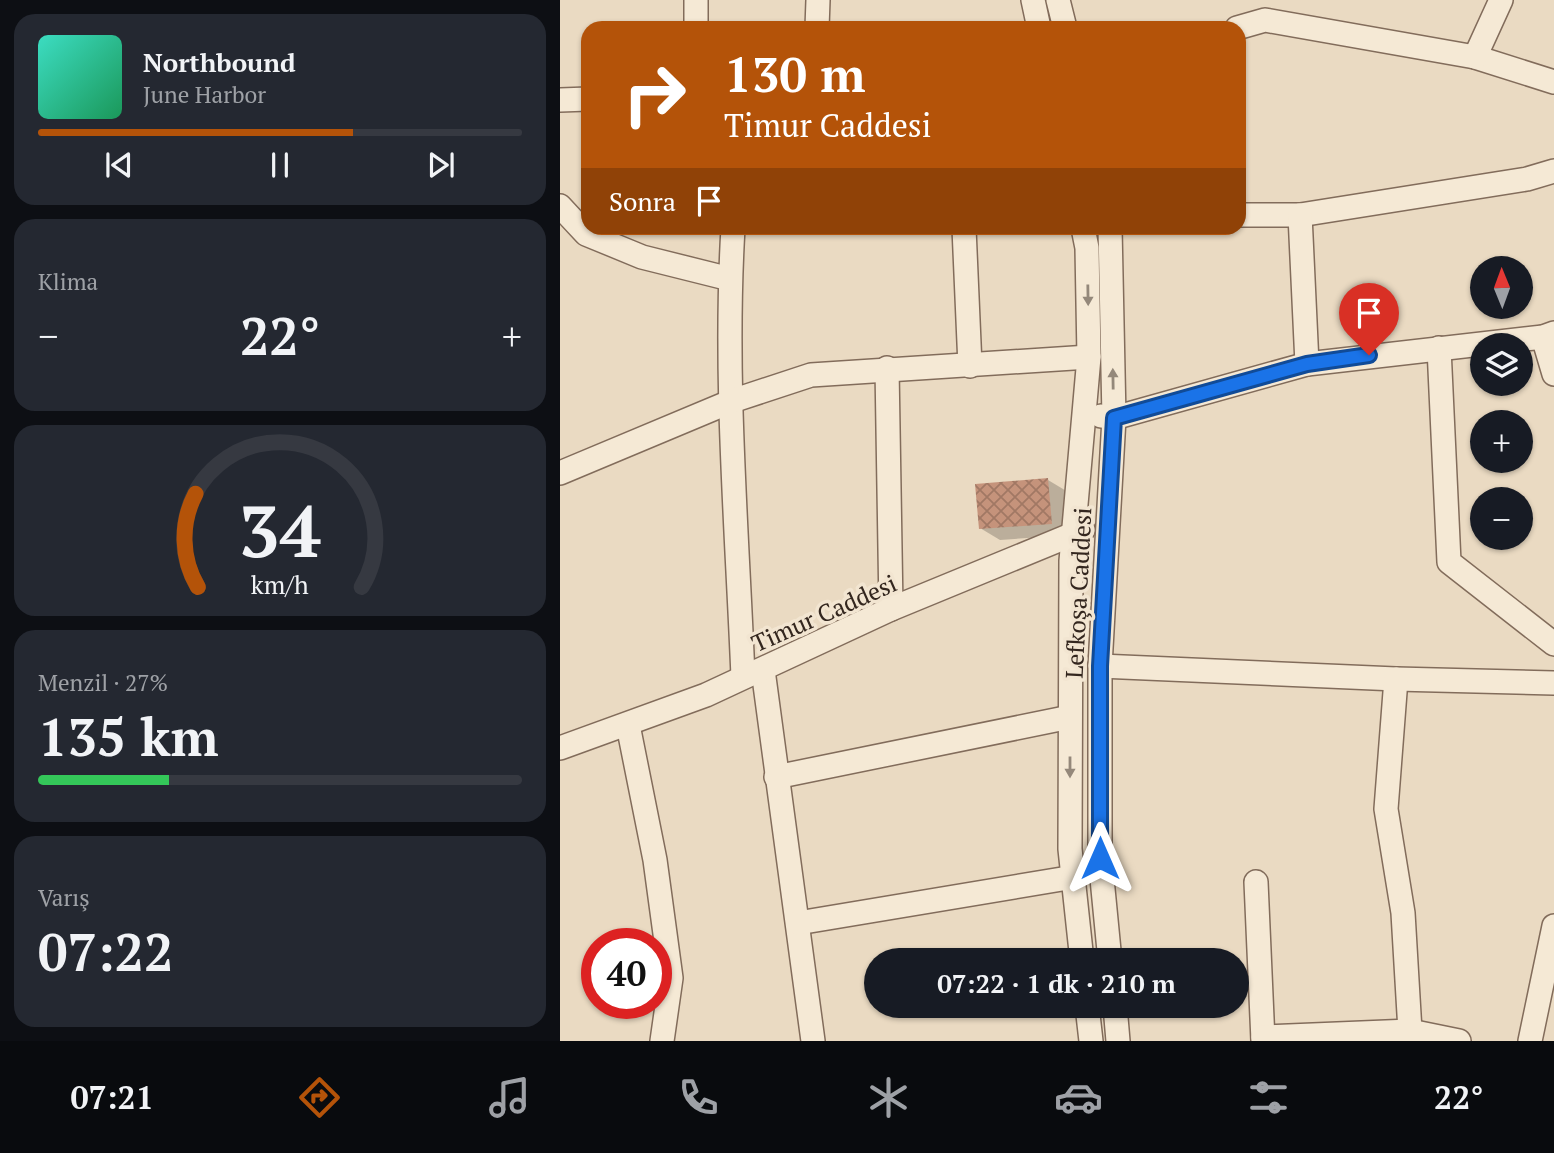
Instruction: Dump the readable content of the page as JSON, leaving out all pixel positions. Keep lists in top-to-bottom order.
{
  "streets": {
    "street": ["Lefkoşa Caddesi", "Timur Caddesi"]
  },
  "crossings": [
    ["Lefkoşa Caddesi", "Timur Caddesi"]
  ],
  "north": "top",
  "page": {
    "turn": ["130 m", "Timur Caddesi"],
    "song": ["Northbound", "June Harbor"],
    "then": "Sonra",
    "tile": [
      "Klima",
      ["Menzil · 27%", "135 km"],
      ["Varış", "07:22"]
    ],
    "map_buttons": ["+", "−"],
    "heat": ["−", "22°", "+"],
    "limit": "40",
    "trip": "07:22 · 1 dk · 210 m",
    "tabs": ["07:21", "22°"],
    "gauge": ["34", "km/h"]
  }
}
